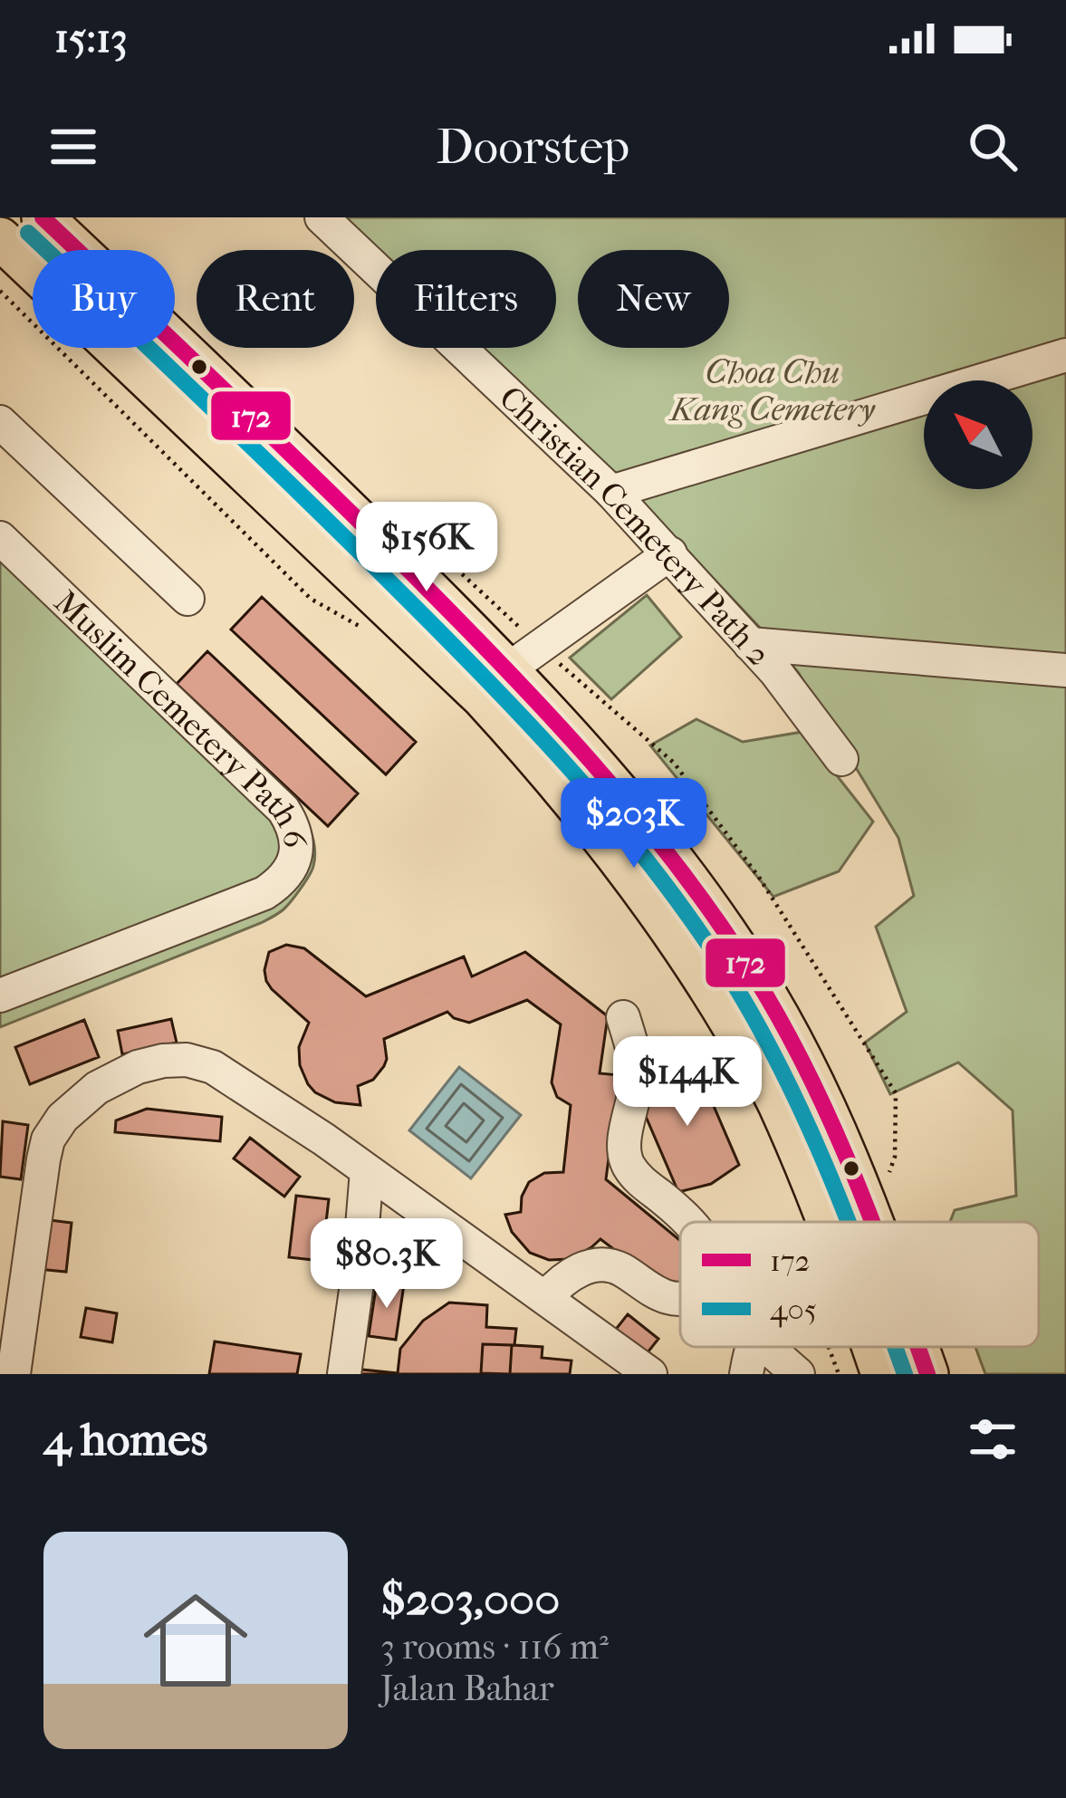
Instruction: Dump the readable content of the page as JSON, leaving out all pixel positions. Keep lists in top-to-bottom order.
{
  "streets": {
    "lane": ["Christian Cemetery Path 2", "Muslim Cemetery Path 6"]
  },
  "parks": ["Choa Chu Kang Cemetery"],
  "lines": ["transit line 172", "transit line 405"],
  "legend": ["172", "405"],
  "north": "top left",
  "page": {
    "status": "15:13",
    "header": "Doorstep",
    "chip": [
      "Buy",
      "Rent",
      "Filters",
      "New"
    ],
    "price": [
      "$156K",
      "$203K",
      "$144K",
      "$80.3K"
    ],
    "heading": "4 homes",
    "list": [
      {
        "name": "$203,000",
        "note": "3 rooms · 116 m² · Jalan Bahar"
      }
    ]
  }
}
